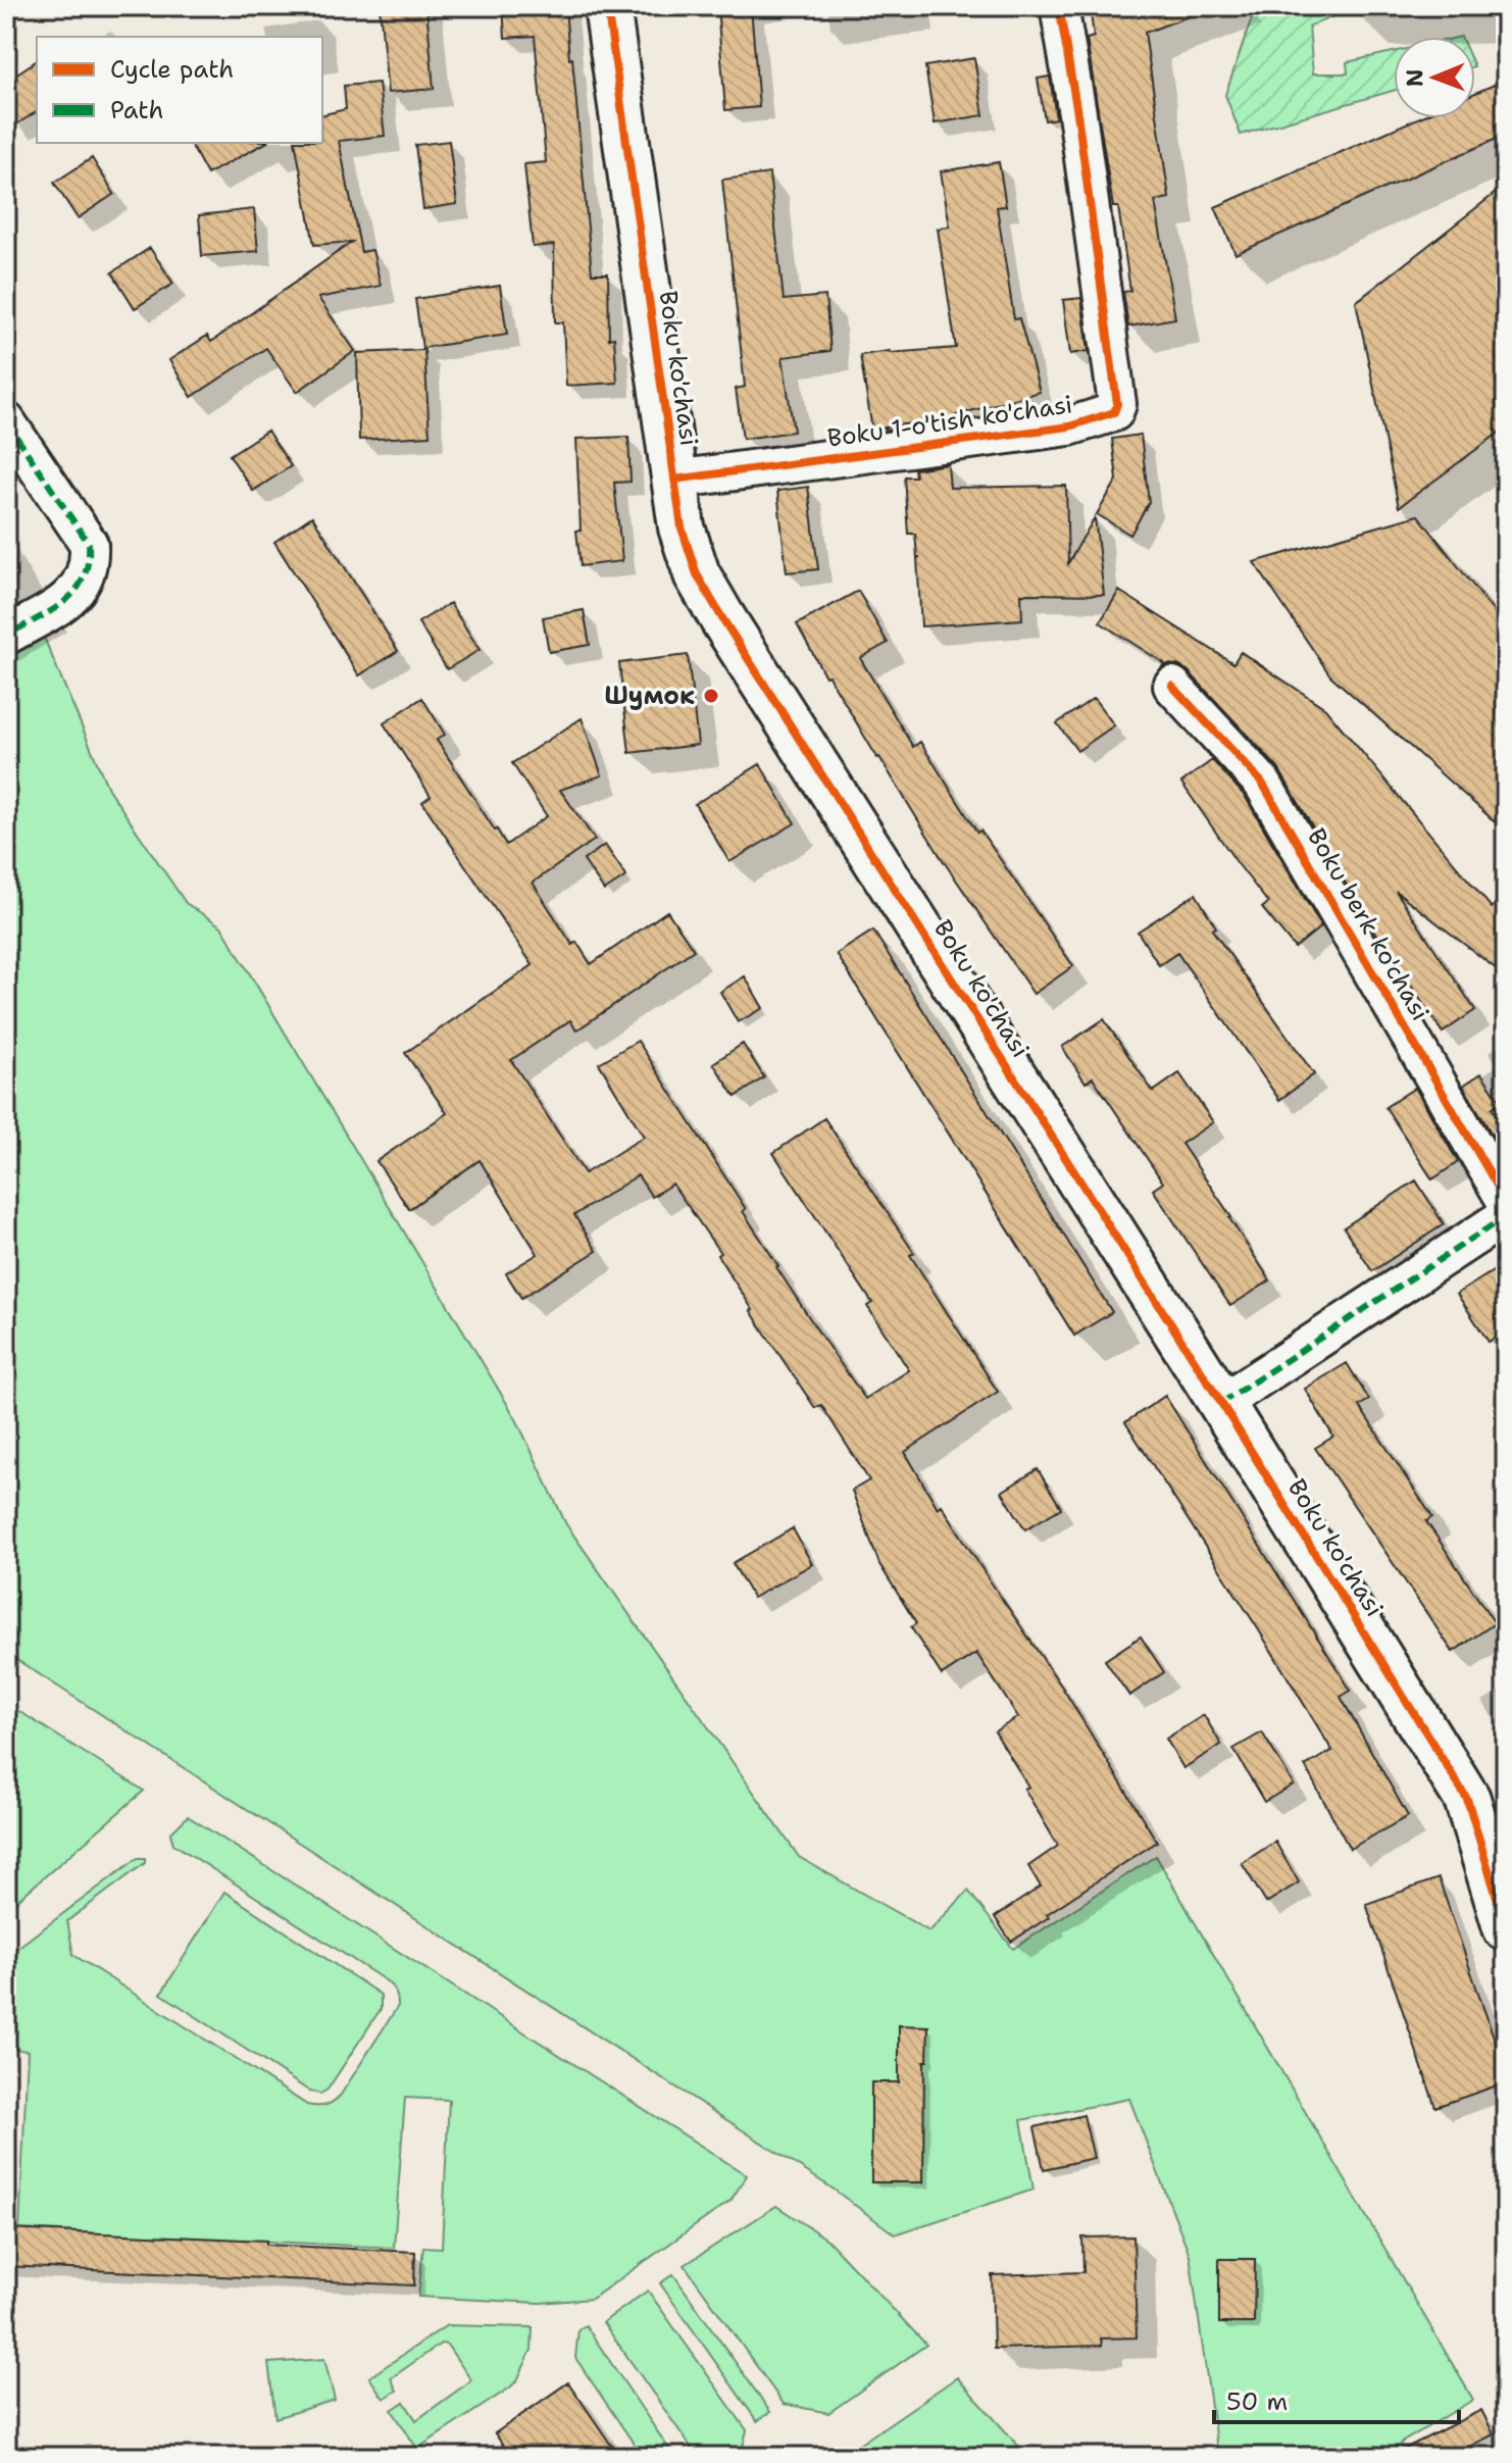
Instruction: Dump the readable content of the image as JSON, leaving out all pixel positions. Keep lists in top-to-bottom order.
{
  "streets": {
    "street": ["Boku ko'chasi", "Boku 1-o'tish ko'chasi", "Boku berk ko'chasi"]
  },
  "crossings": [
    ["Boku ko'chasi", "Boku 1-o'tish ko'chasi"]
  ],
  "places": ["Шумок"],
  "legend": ["Cycle path", "Path"],
  "scale_bar": "50 m",
  "north": "left"
}
